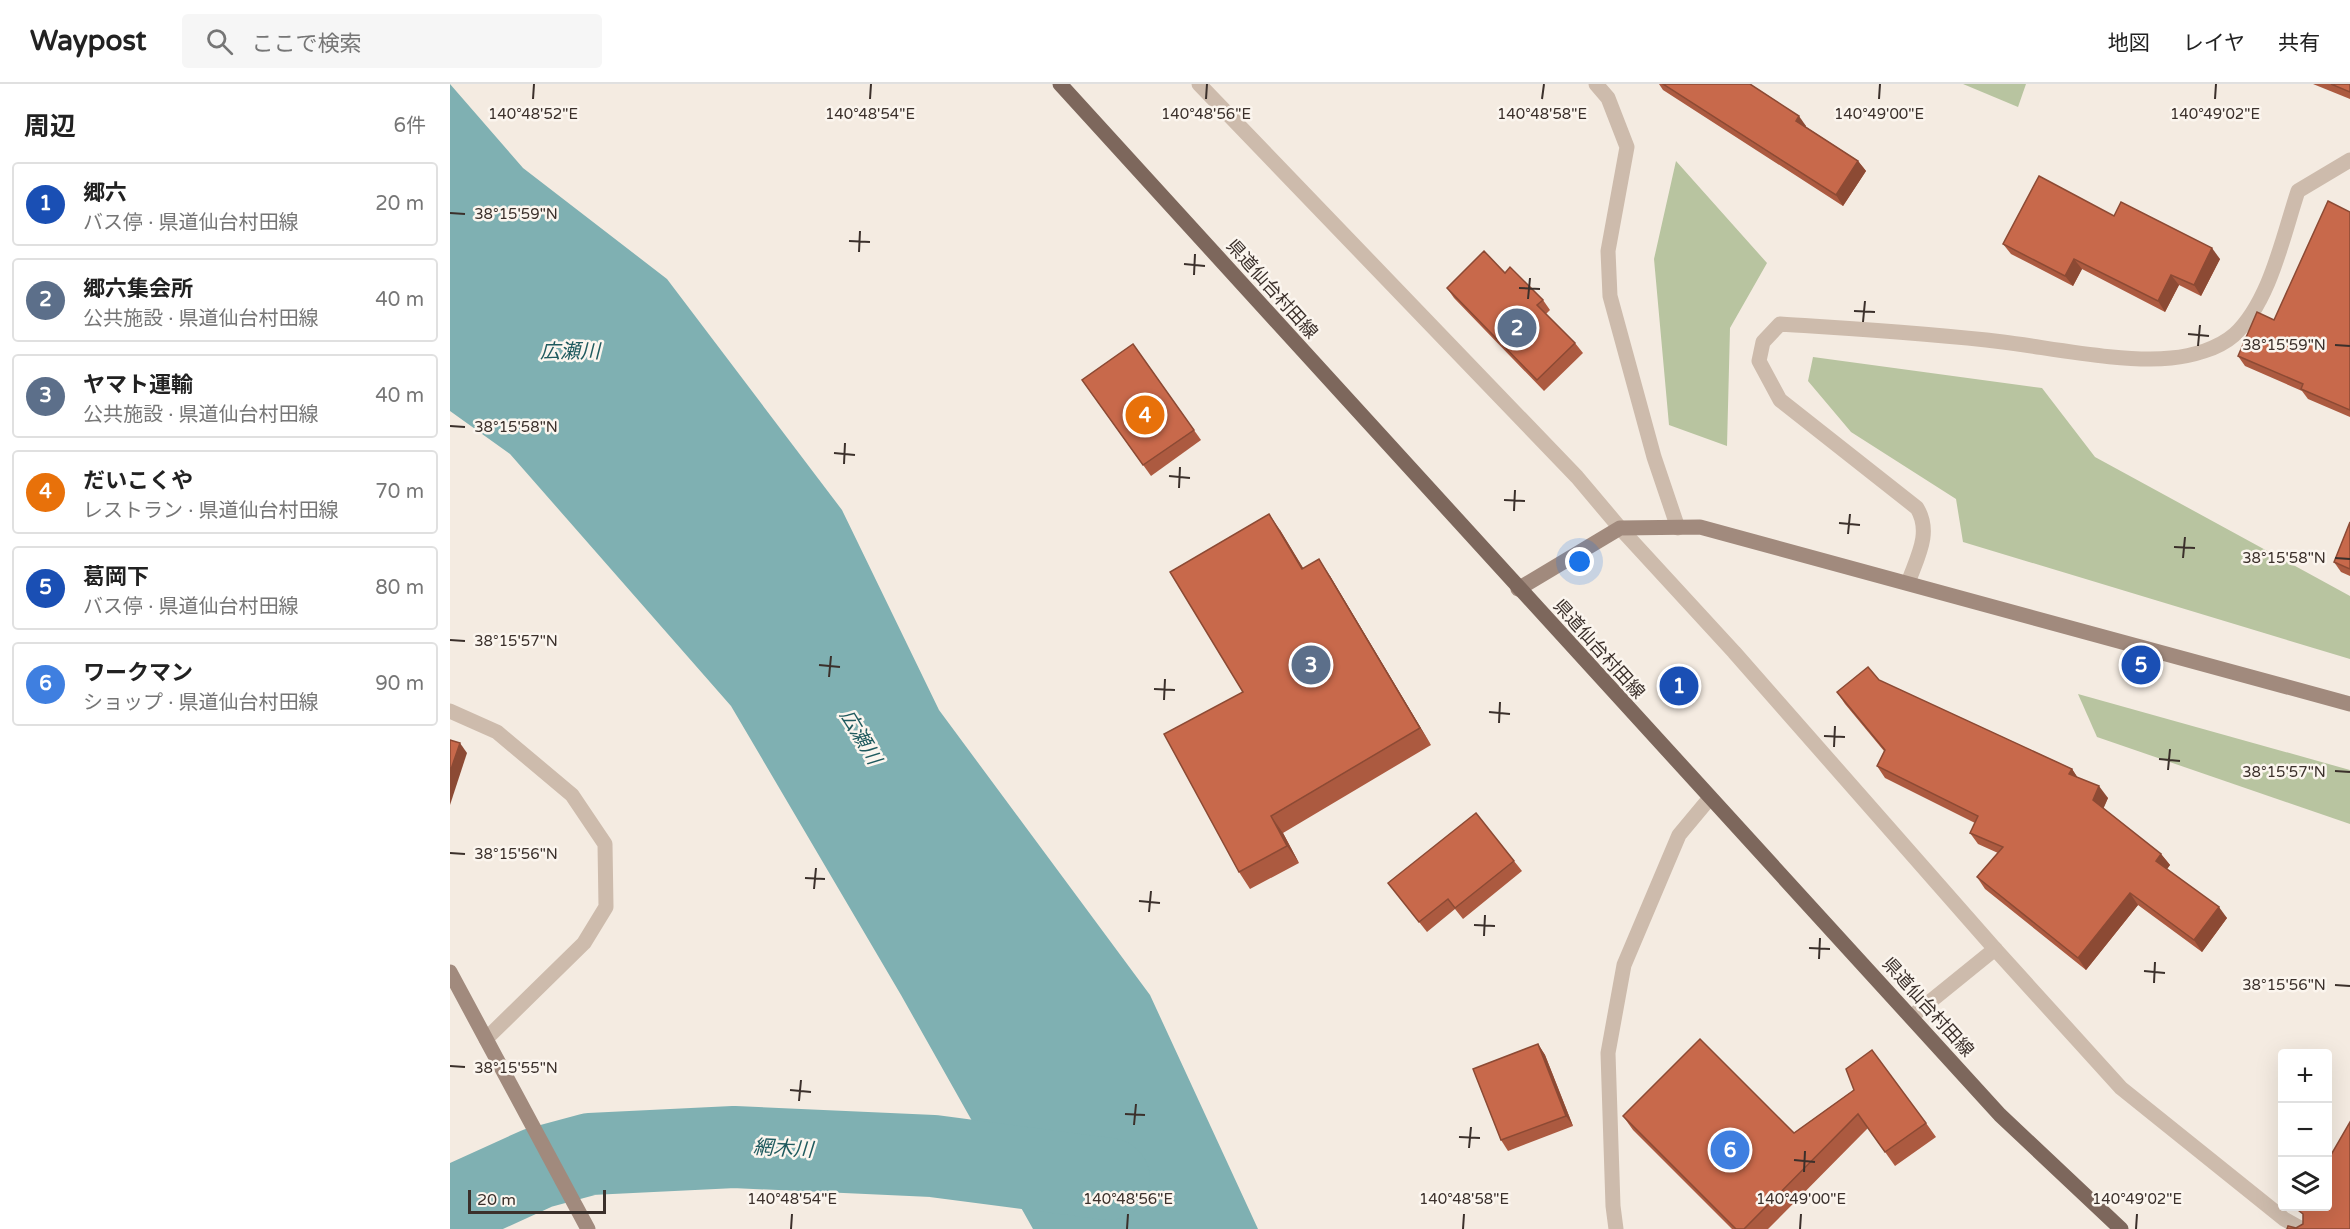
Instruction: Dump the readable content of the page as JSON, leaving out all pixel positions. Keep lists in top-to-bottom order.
{
  "streets": {
    "main road": ["県道仙台村田線"]
  },
  "water": ["広瀬川", "網木川"],
  "scale_bar": "20 m",
  "page": {
    "header": "Waypost",
    "search": "ここで検索",
    "nav": ["地図", "レイヤ", "共有"],
    "heading": ["周辺", "6件"],
    "list": [
      {
        "mark": "1",
        "name": "郷六",
        "note": "バス停 · 県道仙台村田線",
        "value": "20 m"
      },
      {
        "mark": "2",
        "name": "郷六集会所",
        "note": "公共施設 · 県道仙台村田線",
        "value": "40 m"
      },
      {
        "mark": "3",
        "name": "ヤマト運輸",
        "note": "公共施設 · 県道仙台村田線",
        "value": "40 m"
      },
      {
        "mark": "4",
        "name": "だいこくや",
        "note": "レストラン · 県道仙台村田線",
        "value": "70 m"
      },
      {
        "mark": "5",
        "name": "葛岡下",
        "note": "バス停 · 県道仙台村田線",
        "value": "80 m"
      },
      {
        "mark": "6",
        "name": "ワークマン",
        "note": "ショップ · 県道仙台村田線",
        "value": "90 m"
      }
    ],
    "pins": [
      "2",
      "4",
      "3",
      "5",
      "1",
      "6"
    ],
    "map_buttons": ["+", "−"],
    "scale": "20 m"
  },
  "coordinates": [
    "140°48'52\"E",
    "140°48'54\"E",
    "140°48'56\"E",
    "140°48'58\"E",
    "140°49'00\"E",
    "140°49'02\"E",
    "38°15'59\"N",
    "38°15'58\"N",
    "38°15'57\"N",
    "38°15'56\"N",
    "38°15'55\"N"
  ]
}
